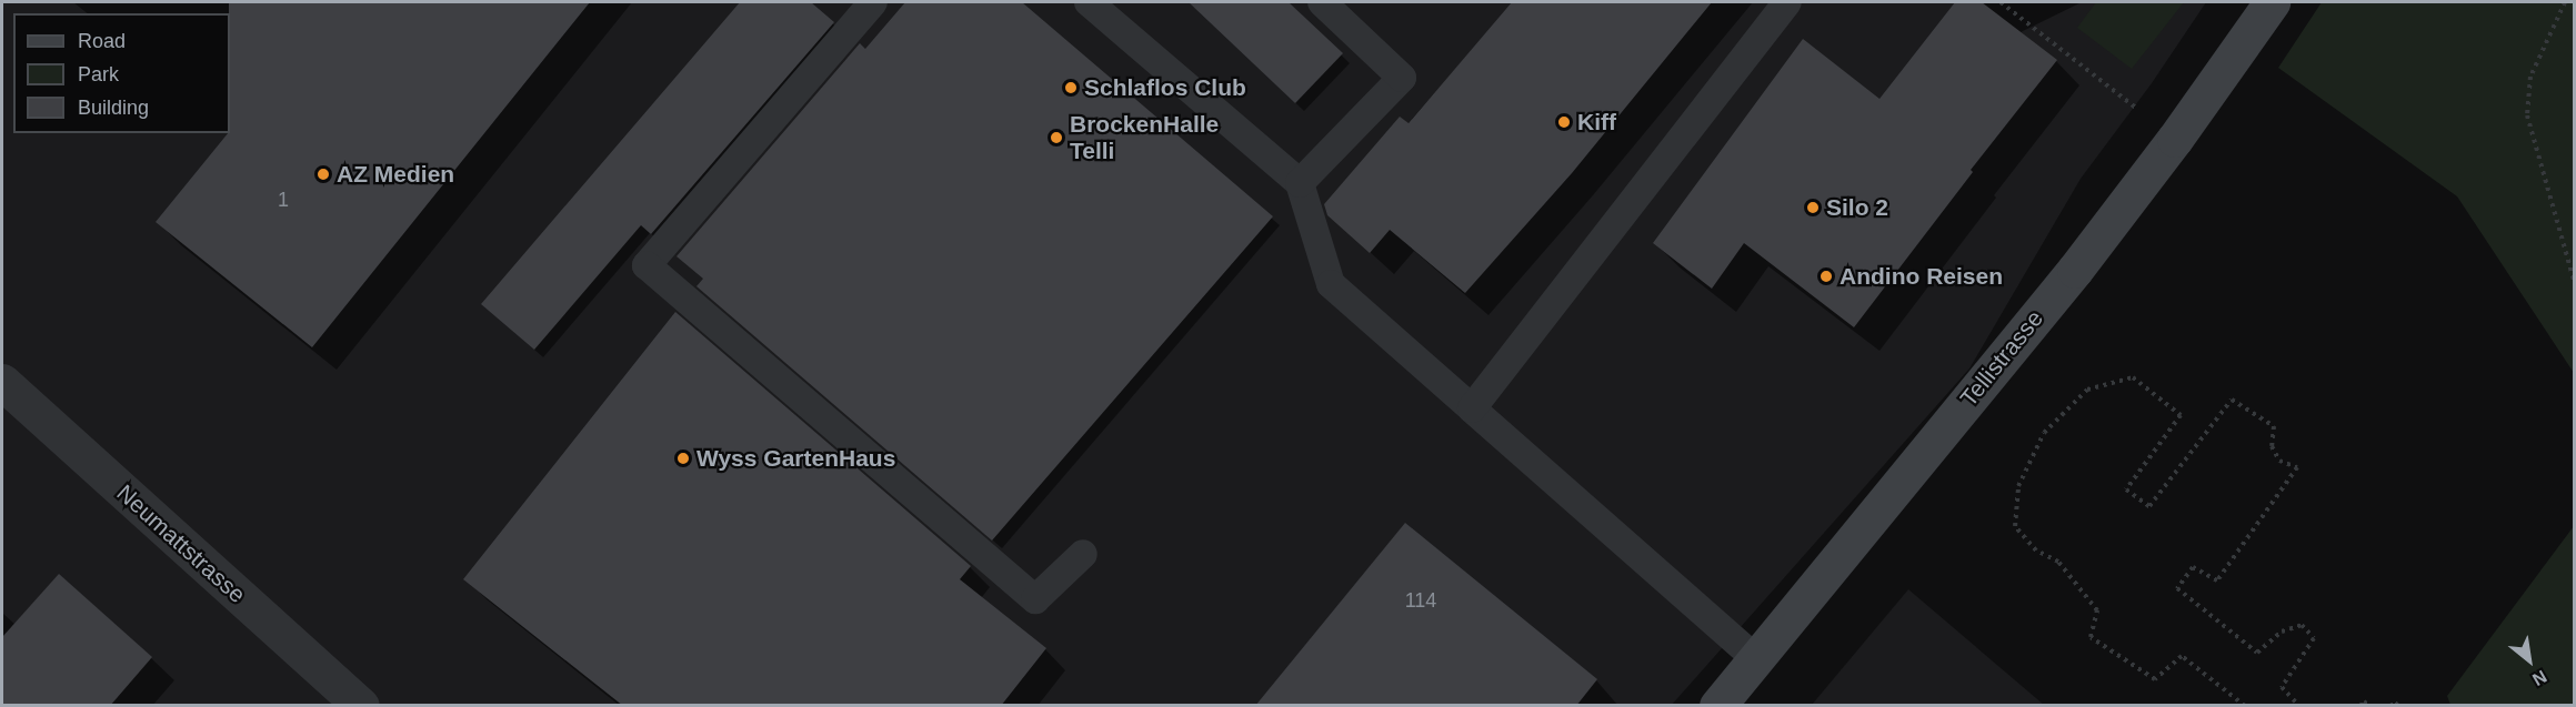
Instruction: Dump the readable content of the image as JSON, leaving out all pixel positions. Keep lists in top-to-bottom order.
{
  "streets": {
    "main road": ["Tellistrasse"],
    "street": ["Neumattstrasse"]
  },
  "places": [
    "Schlaflos Club",
    "Kiff",
    "BrockenHalle Telli",
    "AZ Medien",
    "Silo 2",
    "Andino Reisen",
    "Wyss GartenHaus"
  ],
  "house_numbers": ["1", "114"],
  "legend": ["Road", "Park", "Building"],
  "north": "bottom right"
}
